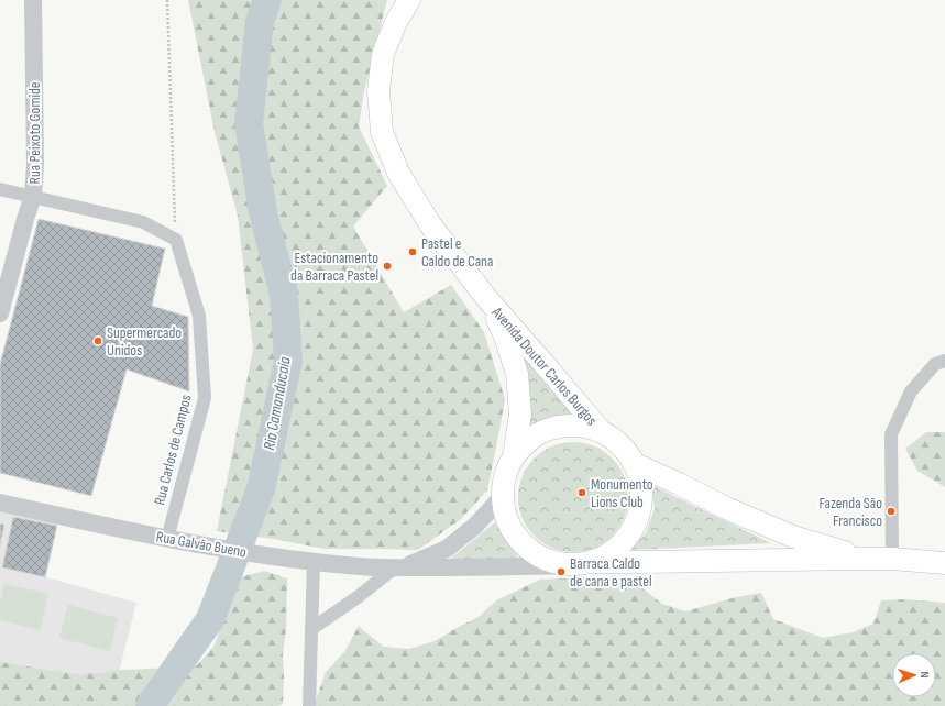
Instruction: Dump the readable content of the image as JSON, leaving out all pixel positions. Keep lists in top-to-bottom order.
{
  "streets": {
    "main road": ["Avenida Doutor Carlos Burgos"],
    "street": ["Rua Peixoto Gomide", "Rua Carlos de Campos", "Rua Galvão Bueno"]
  },
  "crossings": [
    ["Avenida Doutor Carlos Burgos", "Rua Galvão Bueno"],
    ["Rua Carlos de Campos", "Rua Galvão Bueno"]
  ],
  "water": ["Rio Camanducaia"],
  "places": [
    "Pastel e Caldo de Cana",
    "Estacionamento da Barraca Pastel",
    "Supermercado Unidos",
    "Monumento Lions Club",
    "Fazenda São Francisco",
    "Barraca Caldo de cana e pastel"
  ],
  "north": "right"
}
